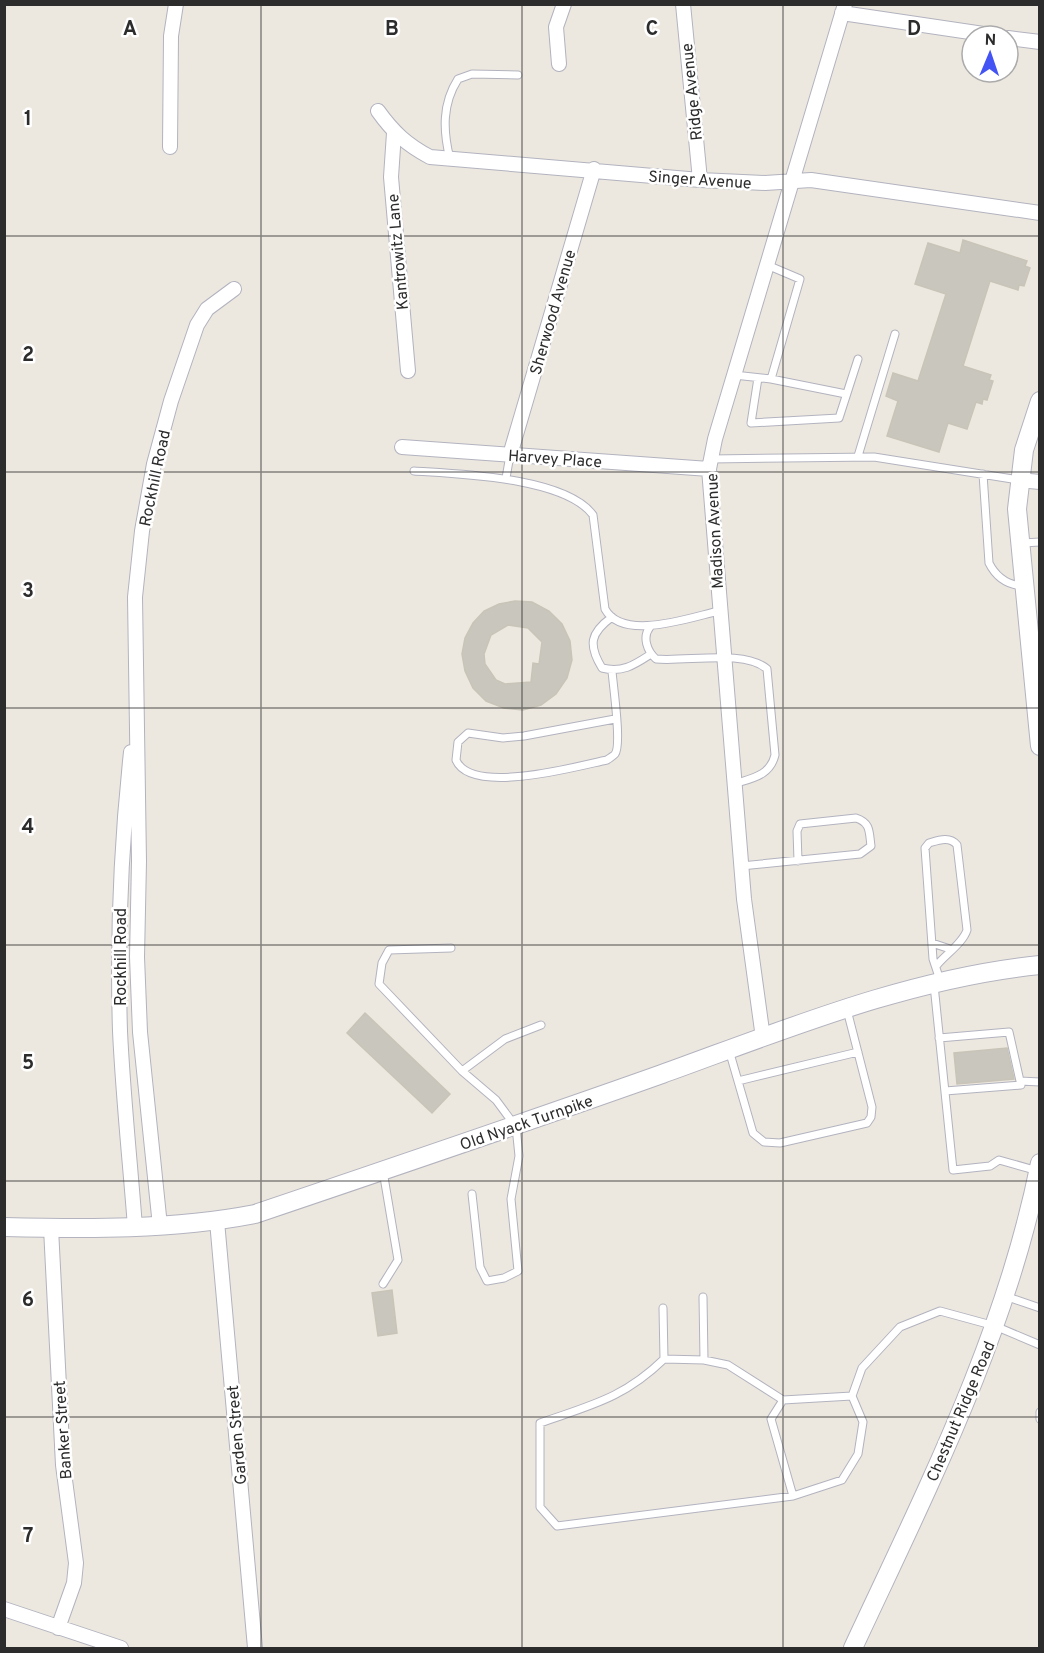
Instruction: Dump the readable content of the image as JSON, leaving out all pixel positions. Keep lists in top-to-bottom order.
{
  "streets": {
    "street": [
      "Ridge Avenue",
      "Singer Avenue",
      "Kantrowitz Lane",
      "Sherwood Avenue",
      "Harvey Place",
      "Rockhill Road",
      "Madison Avenue",
      "Old Nyack Turnpike",
      "Chestnut Ridge Road",
      "Banker Street",
      "Garden Street"
    ]
  },
  "crossings": [
    ["Ridge Avenue", "Singer Avenue"],
    ["Singer Avenue", "Kantrowitz Lane"],
    ["Singer Avenue", "Sherwood Avenue"],
    ["Singer Avenue", "Madison Avenue"],
    ["Sherwood Avenue", "Harvey Place"],
    ["Harvey Place", "Madison Avenue"],
    ["Rockhill Road", "Old Nyack Turnpike"],
    ["Madison Avenue", "Old Nyack Turnpike"],
    ["Old Nyack Turnpike", "Banker Street"],
    ["Old Nyack Turnpike", "Garden Street"]
  ],
  "north": "top",
  "grid": {
    "columns": [
      "A",
      "B",
      "C",
      "D"
    ],
    "rows": [
      "1",
      "2",
      "3",
      "4",
      "5",
      "6",
      "7"
    ]
  }
}
